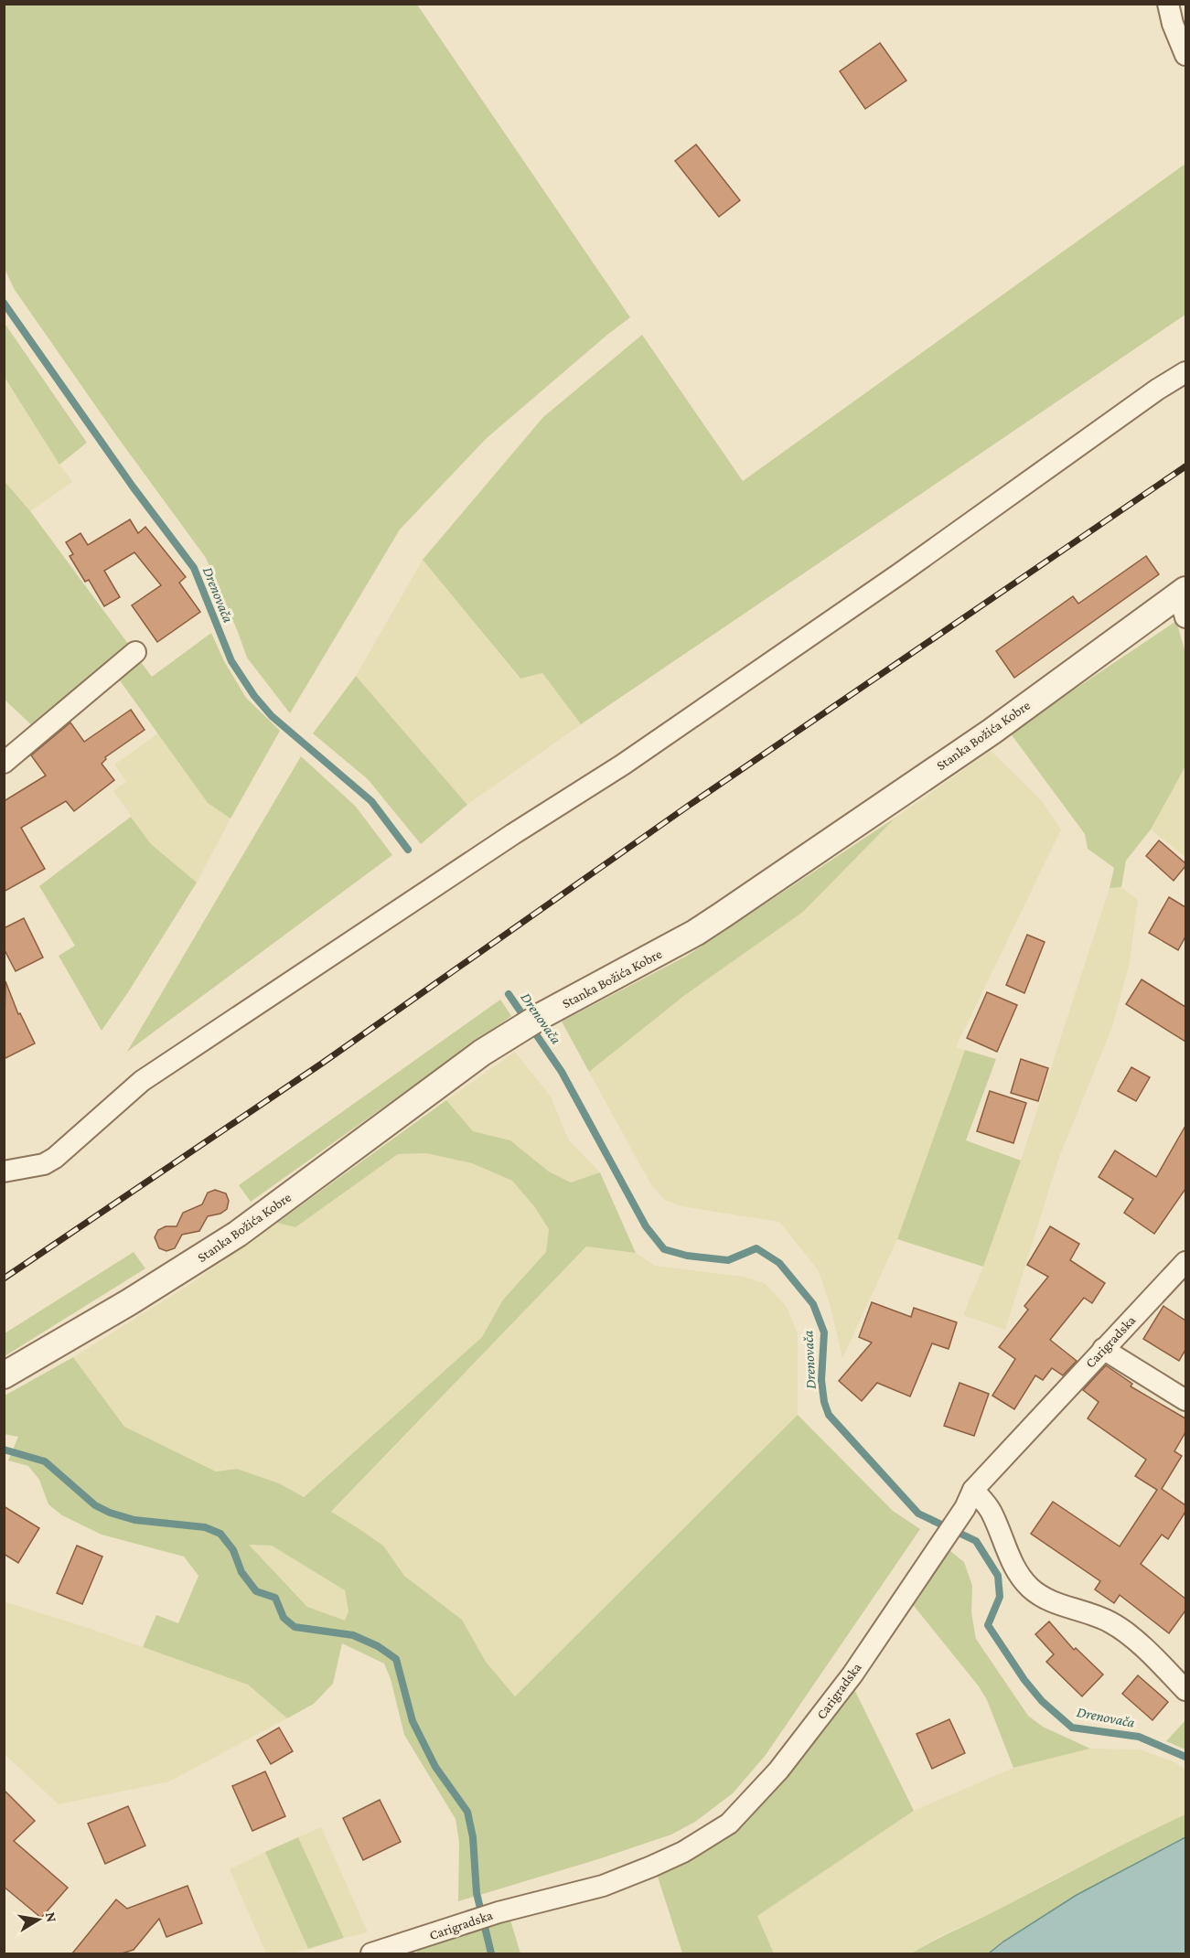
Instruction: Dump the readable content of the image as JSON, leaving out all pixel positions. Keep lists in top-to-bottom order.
{
  "streets": {
    "street": ["Stanka Božića Kobre", "Carigradska"]
  },
  "water": ["Drenovača"],
  "north": "right"
}
